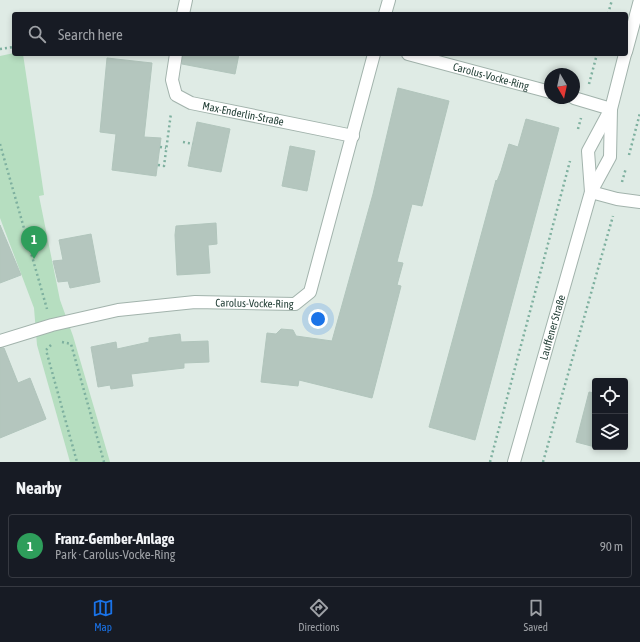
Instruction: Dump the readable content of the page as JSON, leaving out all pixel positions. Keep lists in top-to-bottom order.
{
  "streets": {
    "street": ["Carolus-Vocke-Ring", "Max-Enderlin-Straße", "Lauffener Straße"]
  },
  "crossings": [
    ["Carolus-Vocke-Ring", "Max-Enderlin-Straße"]
  ],
  "north": "bottom",
  "page": {
    "search": "Search here",
    "pins": "1",
    "heading": "Nearby",
    "list": [
      {
        "mark": "1",
        "name": "Franz-Gember-Anlage",
        "note": "Park · Carolus-Vocke-Ring",
        "value": "90 m"
      }
    ],
    "nav": ["Map", "Directions", "Saved"]
  }
}
